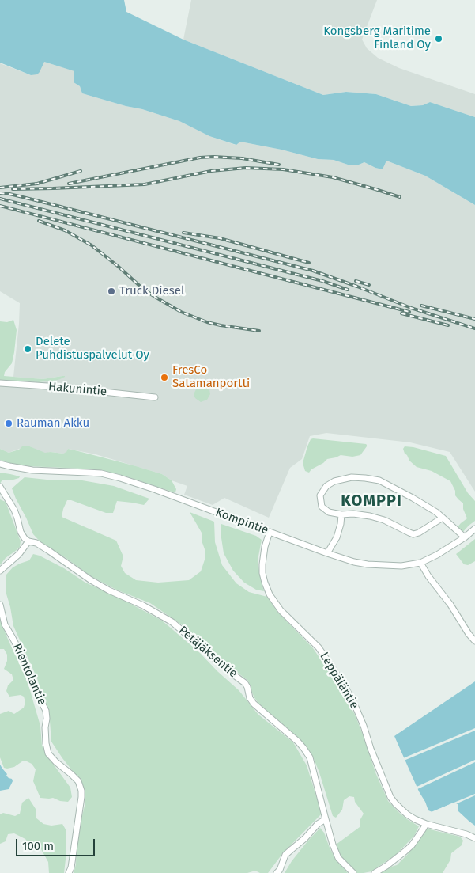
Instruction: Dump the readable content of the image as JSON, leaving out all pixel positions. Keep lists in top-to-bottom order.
{
  "streets": {
    "street": [
      "Hakunintie",
      "Kompintie",
      "Petäjäksentie",
      "Rientolantie",
      "Leppäläntie"
    ]
  },
  "crossings": [
    ["Kompintie", "Leppäläntie"]
  ],
  "districts": ["KOMPPI"],
  "places": [
    "Kongsberg Maritime Finland Oy",
    "Truck Diesel",
    "Delete Puhdistuspalvelut Oy",
    "FresCo Satamanportti",
    "Rauman Akku"
  ],
  "scale_bar": "100 m"
}
